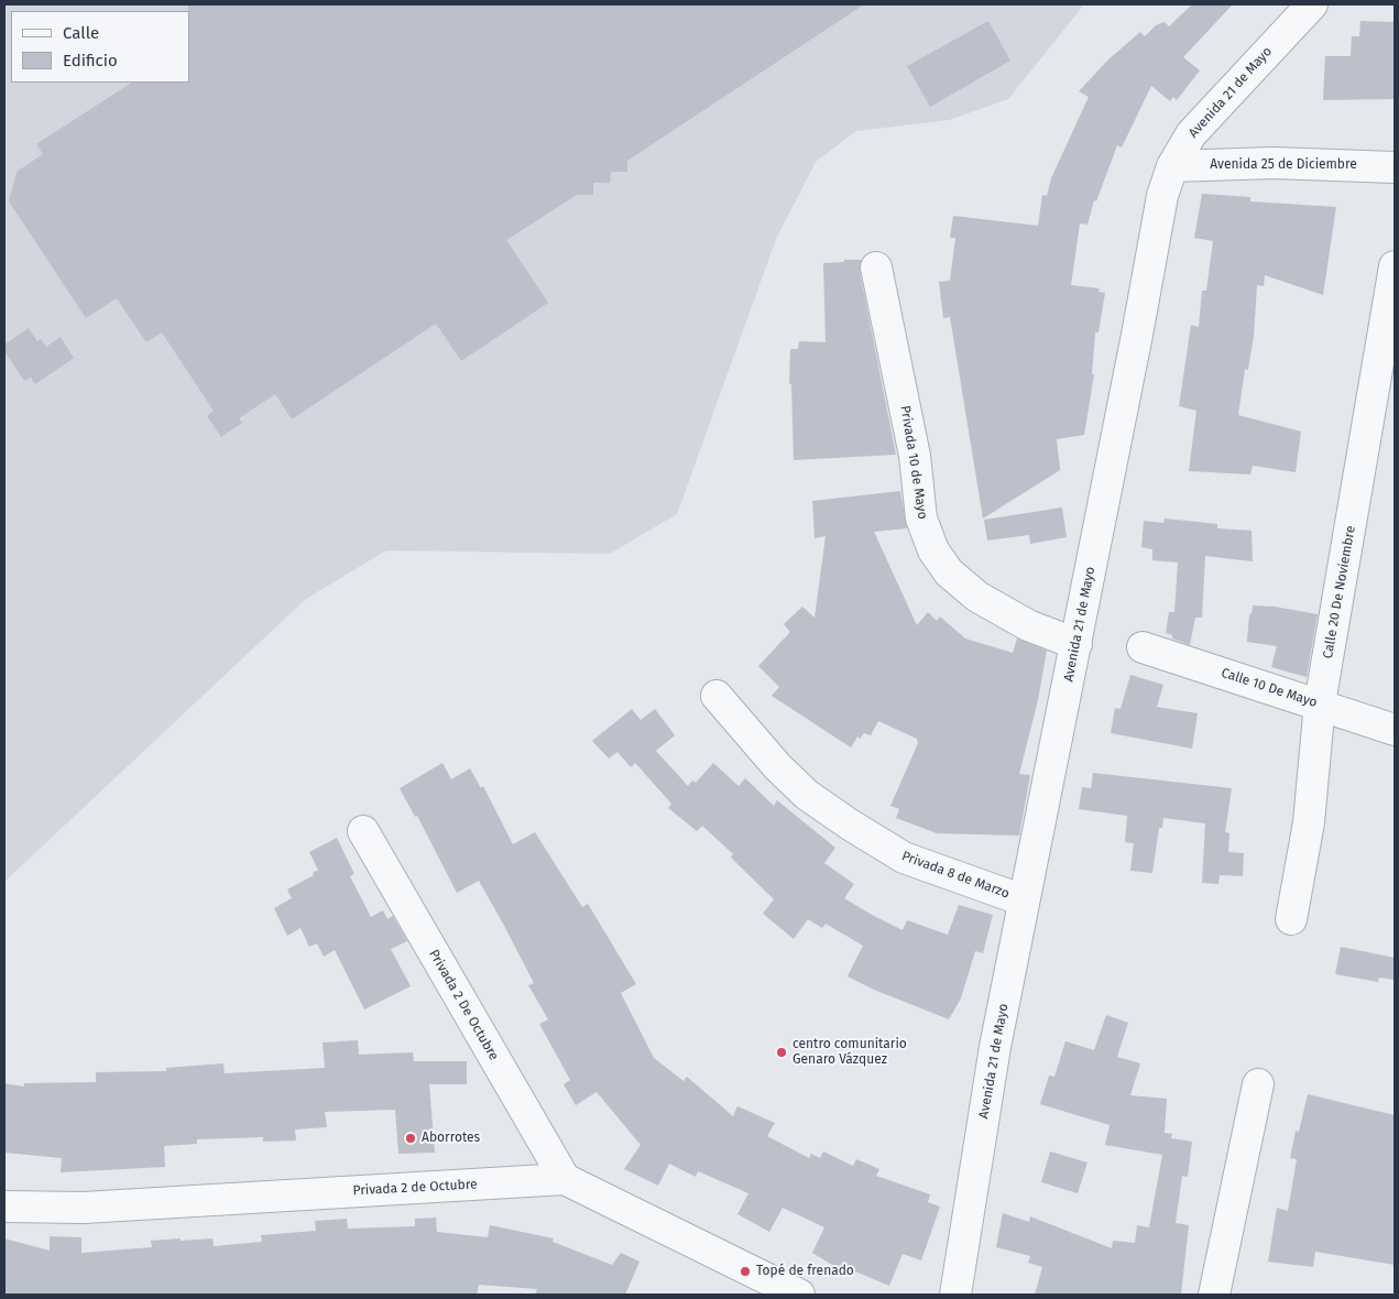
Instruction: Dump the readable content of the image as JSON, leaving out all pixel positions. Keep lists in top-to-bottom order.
{
  "streets": {
    "street": [
      "Avenida 21 de Mayo",
      "Avenida 25 de Diciembre",
      "Privada 10 de Mayo",
      "Calle 20 De Noviembre",
      "Calle 10 De Mayo",
      "Privada 8 de Marzo",
      "Privada 2 De Octubre",
      "Privada 2 de Octubre"
    ]
  },
  "crossings": [
    ["Avenida 21 de Mayo", "Avenida 25 de Diciembre"],
    ["Avenida 21 de Mayo", "Privada 10 de Mayo"],
    ["Avenida 21 de Mayo", "Privada 8 de Marzo"],
    ["Calle 20 De Noviembre", "Calle 10 De Mayo"],
    ["Privada 2 De Octubre", "Privada 2 de Octubre"]
  ],
  "places": ["centro comunitario Genaro Vázquez", "Aborrotes", "Topé de frenado"],
  "legend": ["Calle", "Edificio"]
}
